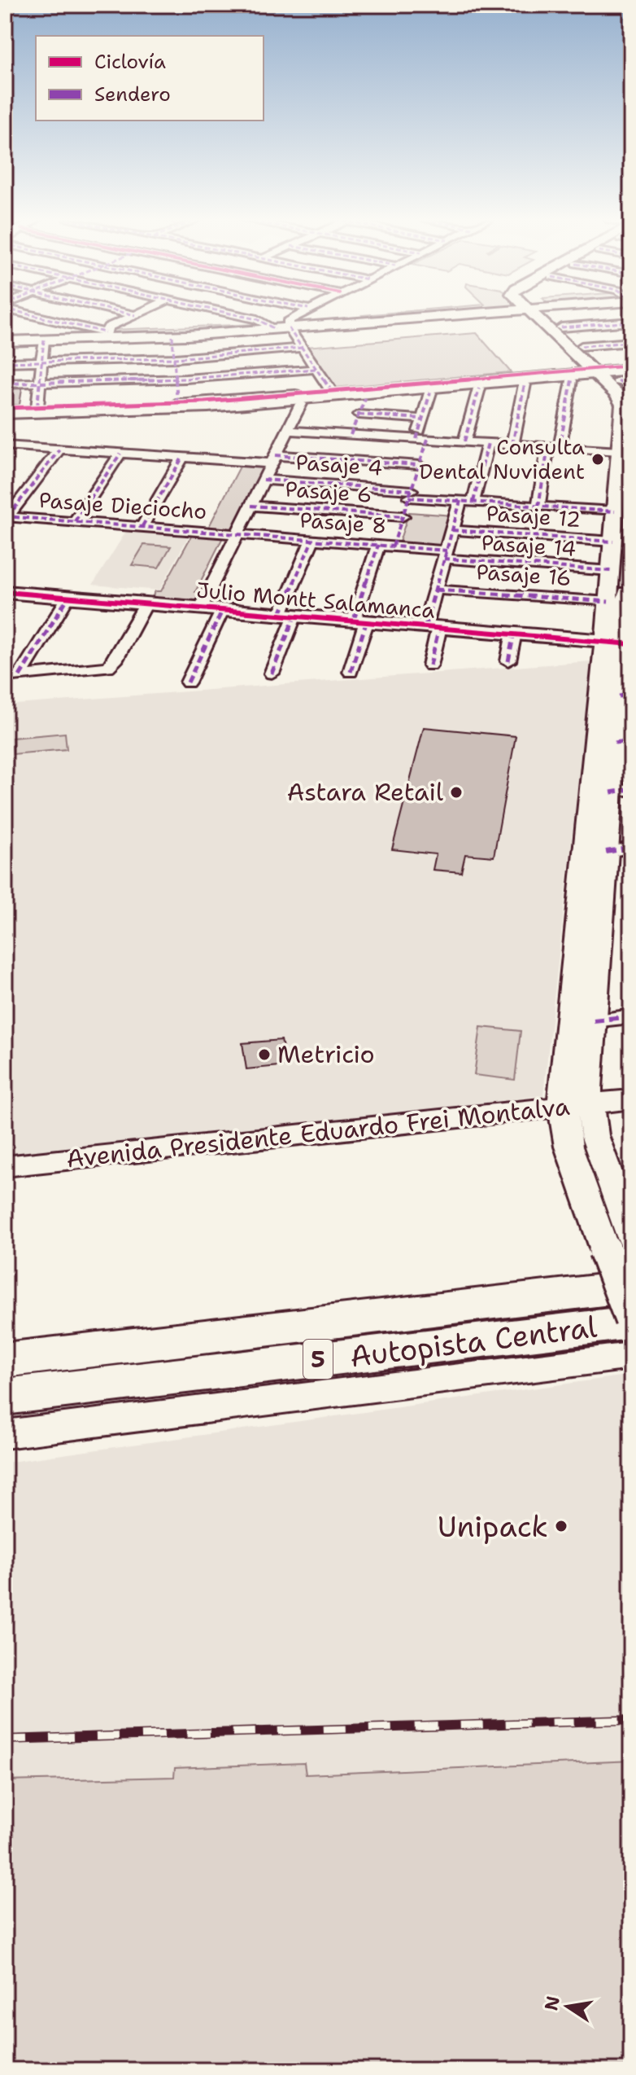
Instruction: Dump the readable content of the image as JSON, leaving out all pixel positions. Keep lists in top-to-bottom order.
{
  "streets": {
    "highway": ["Autopista Central", "5"],
    "main road": ["Julio Montt Salamanca", "Avenida Presidente Eduardo Frei Montalva"],
    "street": [
      "Pasaje 4",
      "Pasaje 6",
      "Pasaje Dieciocho",
      "Pasaje 12",
      "Pasaje 8",
      "Pasaje 14",
      "Pasaje 16"
    ]
  },
  "crossings": [
    ["Pasaje Dieciocho", "Pasaje 8"],
    ["Pasaje 8", "Pasaje 14"]
  ],
  "places": [
    "Consulta Dental Nuvident",
    "Astara Retail",
    "Metricio",
    "Unipack"
  ],
  "legend": ["Ciclovía", "Sendero"],
  "north": "left"
}
